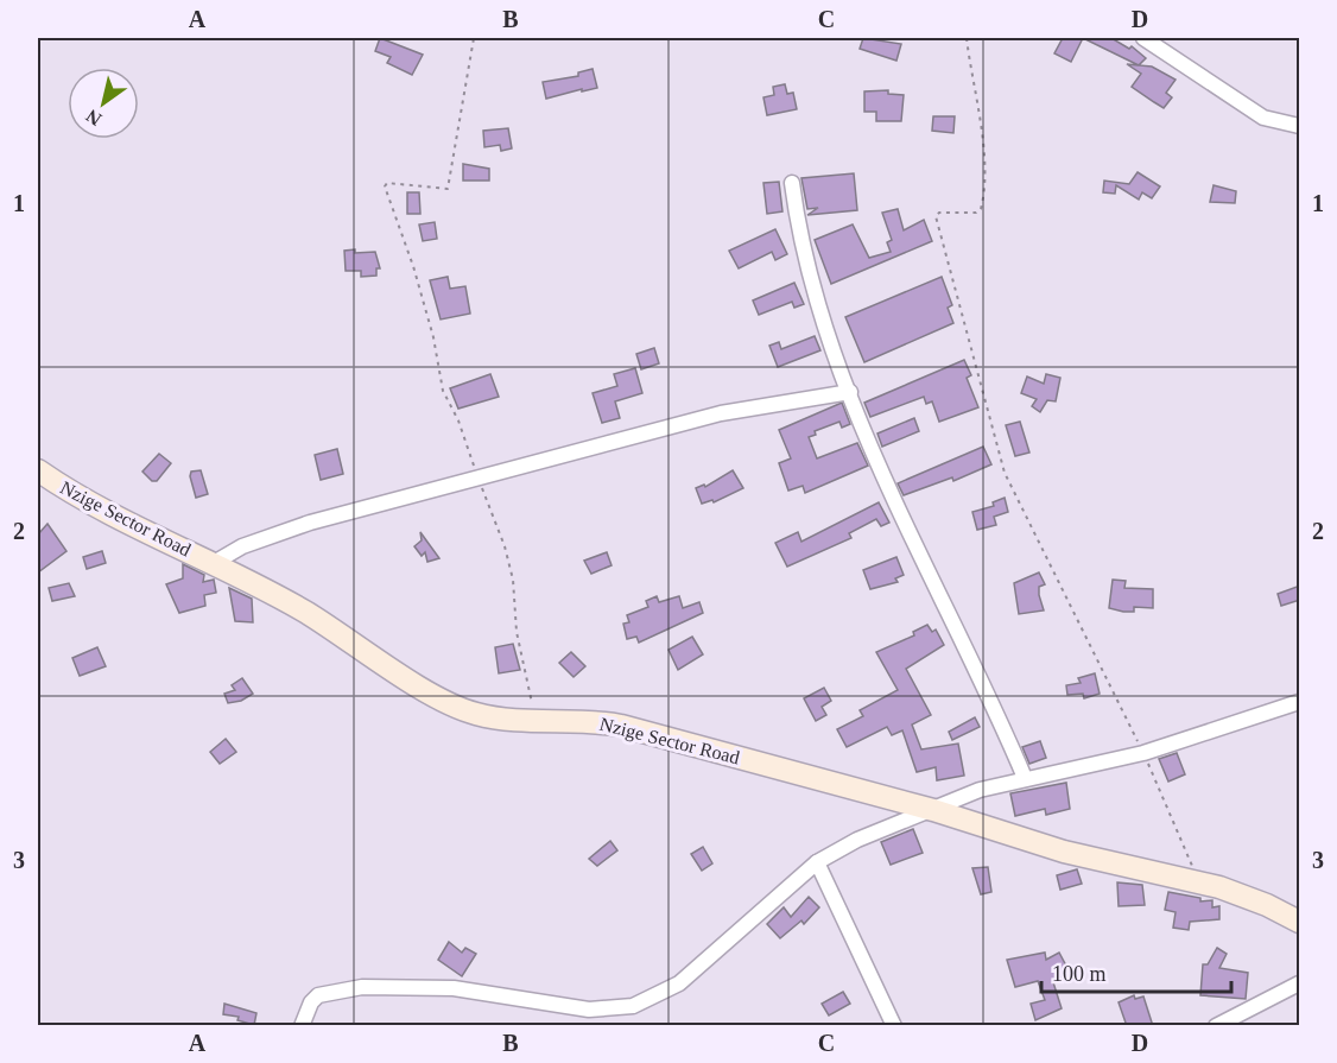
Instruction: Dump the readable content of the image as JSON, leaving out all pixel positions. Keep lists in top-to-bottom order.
{
  "streets": {
    "main road": ["Nzige Sector Road"]
  },
  "scale_bar": "100 m",
  "north": "bottom left",
  "grid": {
    "columns": [
      "A",
      "B",
      "C",
      "D"
    ],
    "rows": ["1", "2", "3"]
  }
}
